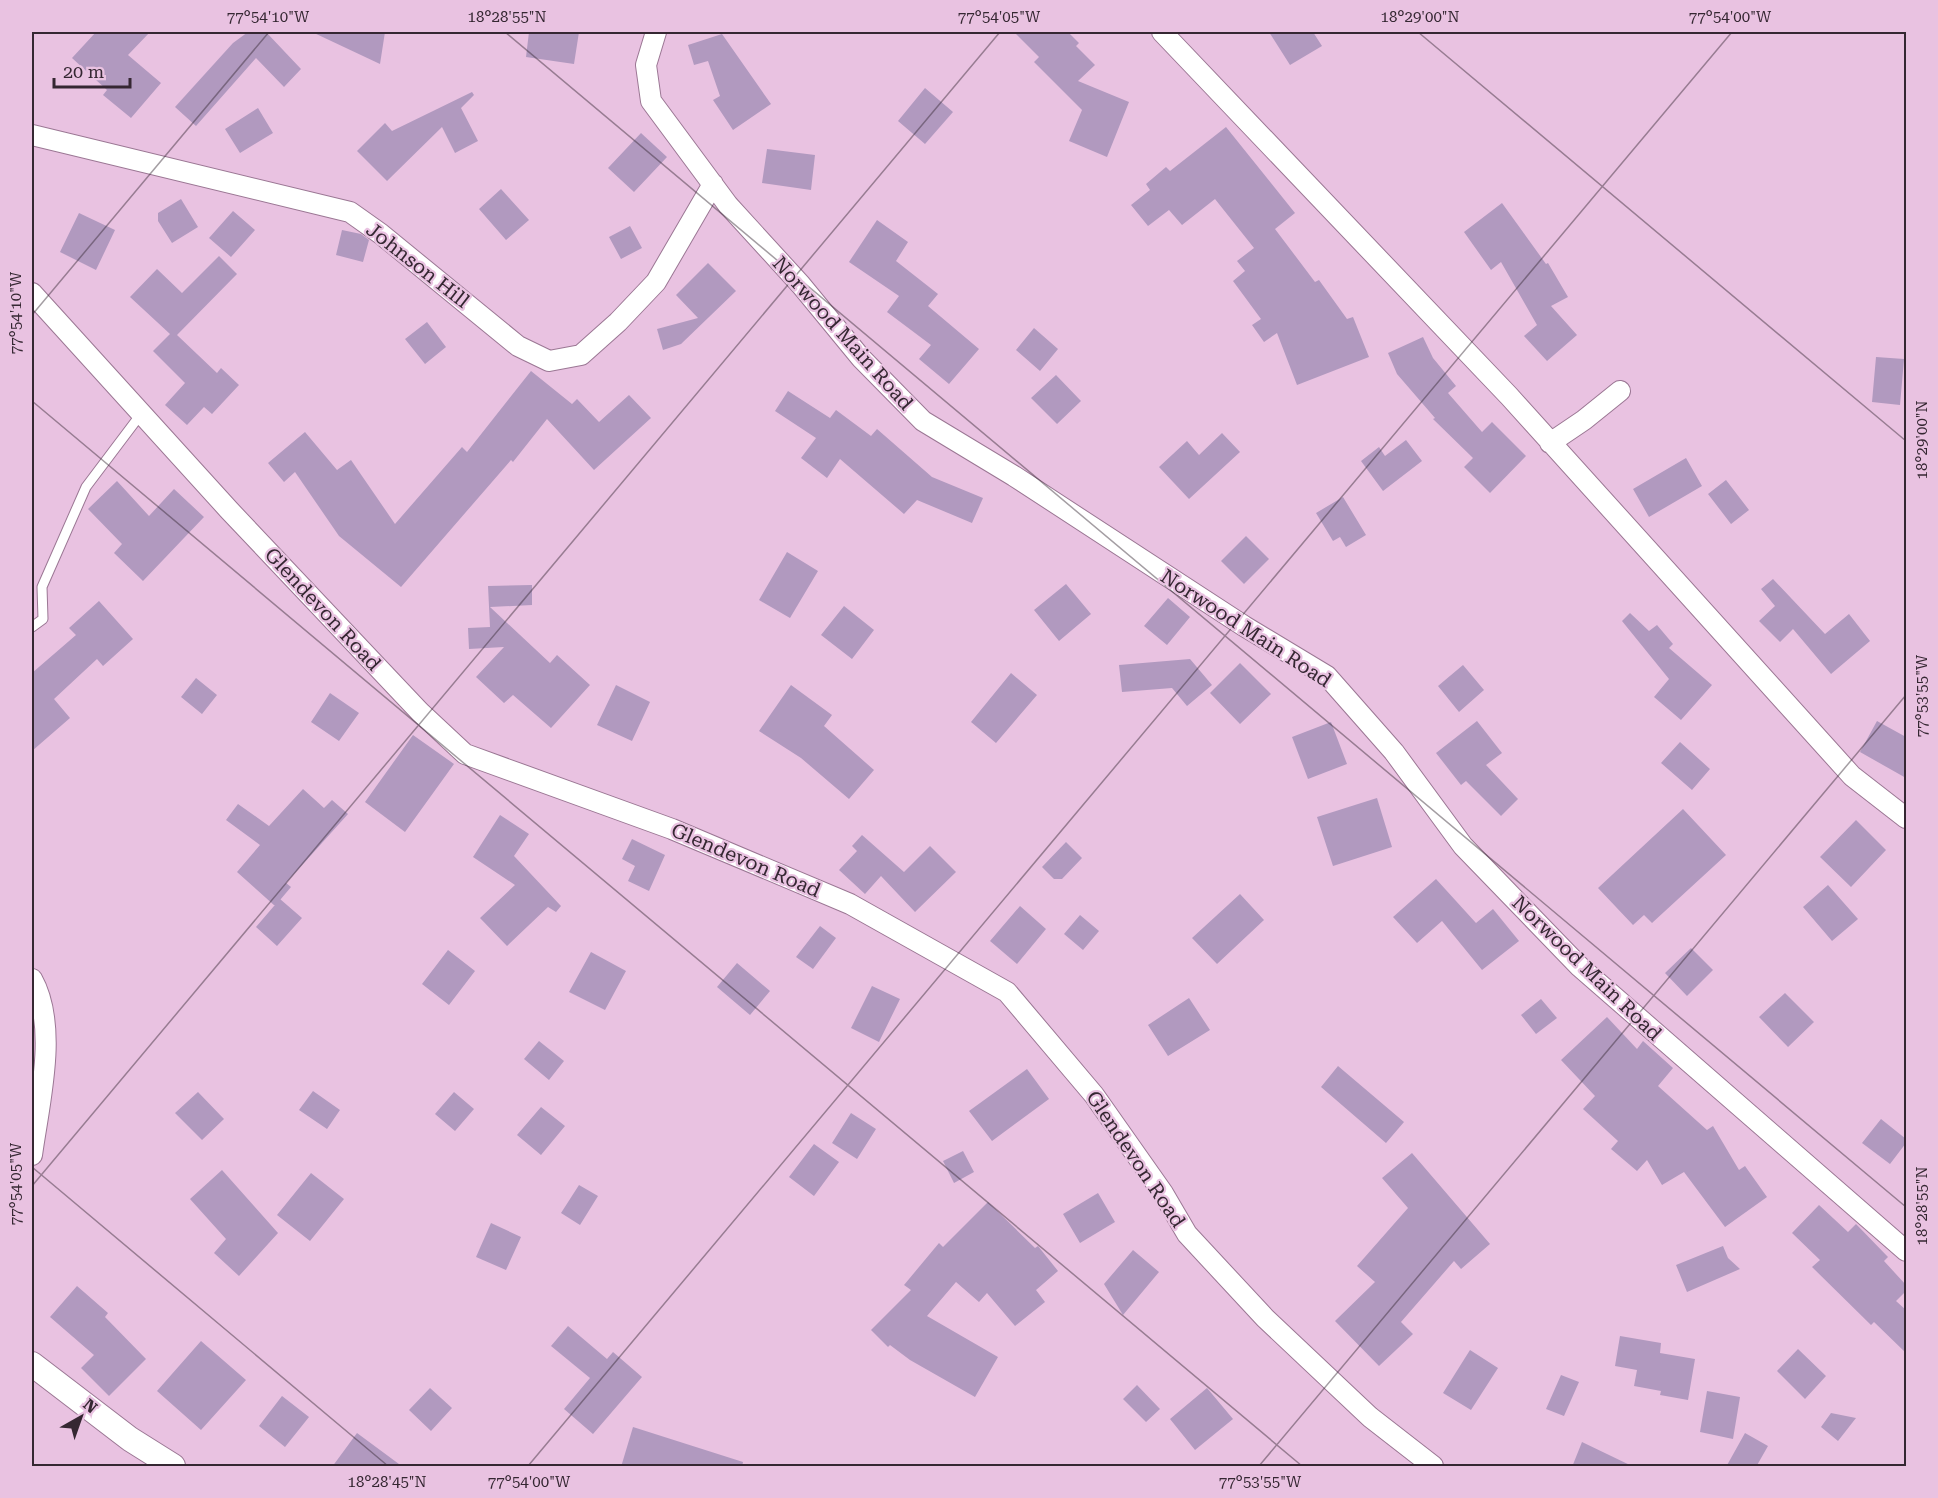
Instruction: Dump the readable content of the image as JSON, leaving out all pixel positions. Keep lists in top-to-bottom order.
{
  "streets": {
    "street": ["Johnson Hill", "Norwood Main Road", "Glendevon Road"]
  },
  "crossings": [
    ["Johnson Hill", "Norwood Main Road"]
  ],
  "scale_bar": "20 m",
  "north": "top right",
  "coordinates": [
    "77°54'10\"W",
    "18°28'55\"N",
    "77°54'05\"W",
    "18°29'00\"N",
    "77°54'00\"W",
    "77°53'55\"W",
    "18°28'45\"N"
  ]
}
